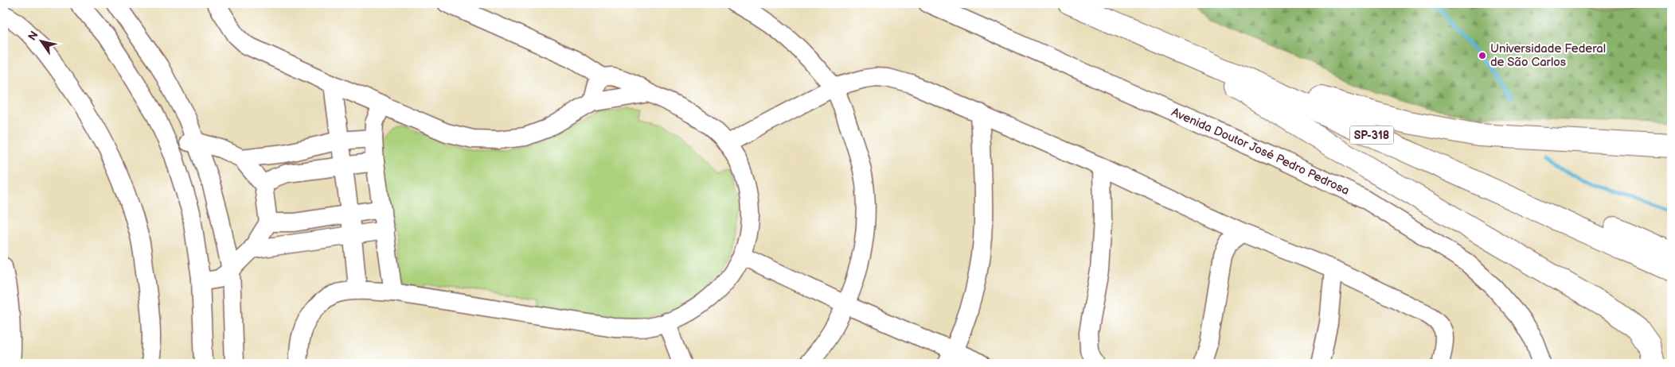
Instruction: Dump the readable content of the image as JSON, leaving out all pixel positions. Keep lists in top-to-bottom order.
{
  "streets": {
    "highway": ["SP-318"],
    "street": ["Avenida Doutor José Pedro Pedrosa"]
  },
  "places": ["Universidade Federal de São Carlos"],
  "north": "top left"
}
